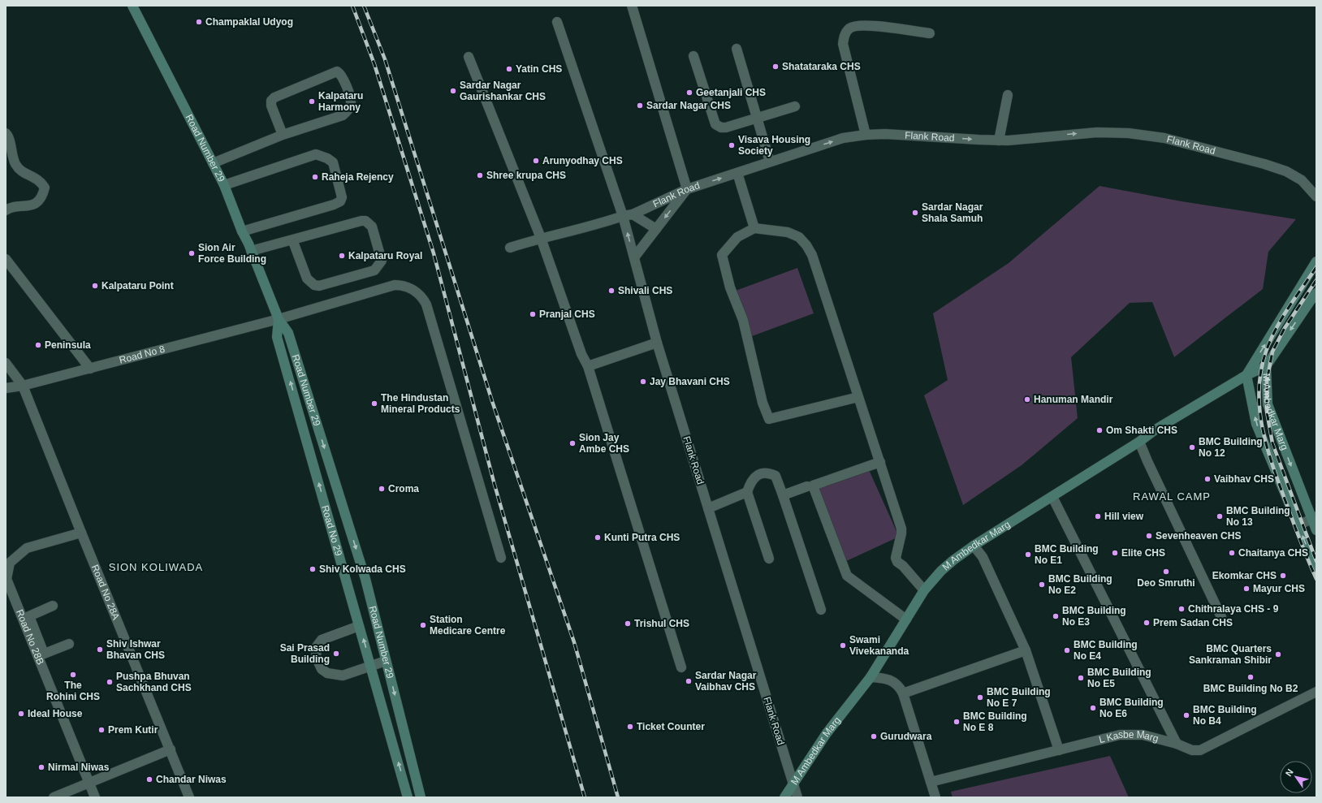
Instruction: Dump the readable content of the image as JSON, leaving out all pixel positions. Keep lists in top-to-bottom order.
{
  "streets": {
    "main road": ["Road Number 29", "M Ambedkar Marg", "Road No 29"],
    "street": [
      "Flank Road",
      "Road No 8",
      "Road No 28A",
      "Road No 28B",
      "L Kasbe Marg"
    ]
  },
  "crossings": [
    ["Flank Road", "M Ambedkar Marg"],
    ["Road Number 29", "Road No 8"],
    ["Road Number 29", "Road No 29"],
    ["Road No 8", "Road No 29"],
    ["Road No 8", "Road No 28A"],
    ["Road No 28A", "Road No 28B"]
  ],
  "one_way": ["Flank Road", "Road Number 29", "Road No 29"],
  "districts": ["RAWAL CAMP", "SION KOLIWADA"],
  "places": [
    "Champaklal Udyog",
    "Shatataraka CHS",
    "Yatin CHS",
    "Sardar Nagar Gaurishankar CHS",
    "Geetanjali CHS",
    "Kalpataru Harmony",
    "Sardar Nagar CHS",
    "Visava Housing Society",
    "Arunyodhay CHS",
    "Shree krupa CHS",
    "Raheja Rejency",
    "Sardar Nagar Shala Samuh",
    "Sion Air Force Building",
    "Kalpataru Royal",
    "Kalpataru Point",
    "Shivali CHS",
    "Pranjal CHS",
    "Peninsula",
    "Jay Bhavani CHS",
    "Hanuman Mandir",
    "The Hindustan Mineral Products",
    "Om Shakti CHS",
    "Sion Jay Ambe CHS",
    "BMC Building No 12",
    "Vaibhav CHS",
    "Croma",
    "Hill view",
    "BMC Building No 13",
    "Sevenheaven CHS",
    "Kunti Putra CHS",
    "Elite CHS",
    "Chaitanya CHS",
    "BMC Building No E1",
    "Shiv Kolwada CHS",
    "Deo Smruthi",
    "Ekomkar CHS",
    "BMC Building No E2",
    "Mayur CHS",
    "Chithralaya CHS - 9",
    "BMC Building No E3",
    "Prem Sadan CHS",
    "Trishul CHS",
    "Station Medicare Centre",
    "Swami Vivekananda",
    "Shiv Ishwar Bhavan CHS",
    "BMC Building No E4",
    "Sai Prasad Building",
    "BMC Quarters Sankraman Shibir",
    "The Rohini CHS",
    "BMC Building No B2",
    "BMC Building No E5",
    "Sardar Nagar Vaibhav CHS",
    "Pushpa Bhuvan Sachkhand CHS",
    "BMC Building No E 7",
    "BMC Building No E6",
    "Ideal House",
    "BMC Building No B4",
    "BMC Building No E 8",
    "Ticket Counter",
    "Prem Kutir",
    "Gurudwara",
    "Nirmal Niwas",
    "Chandar Niwas"
  ],
  "north": "top left"
}
